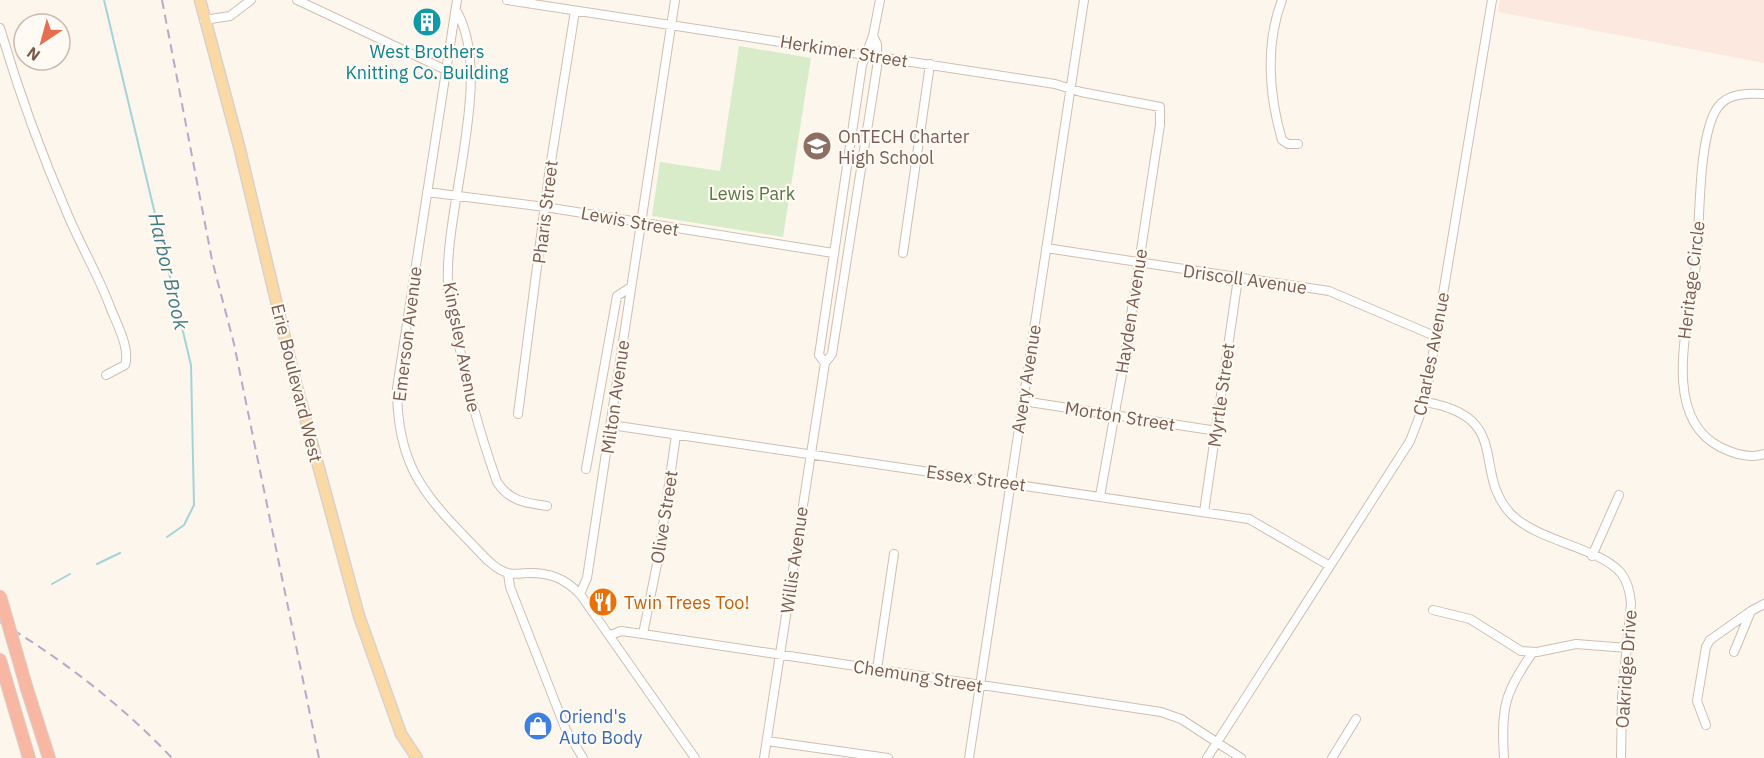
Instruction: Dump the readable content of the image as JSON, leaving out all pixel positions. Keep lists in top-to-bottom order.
{
  "streets": {
    "main road": ["Erie Boulevard West"],
    "street": [
      "Herkimer Street",
      "Pharis Street",
      "Lewis Street",
      "Driscoll Avenue",
      "Heritage Circle",
      "Hayden Avenue",
      "Emerson Avenue",
      "Kingsley Avenue",
      "Charles Avenue",
      "Avery Avenue",
      "Myrtle Street",
      "Milton Avenue",
      "Morton Street",
      "Essex Street",
      "Olive Street",
      "Willis Avenue",
      "Oakridge Drive",
      "Chemung Street"
    ]
  },
  "crossings": [
    ["Herkimer Street", "Pharis Street"],
    ["Herkimer Street", "Hayden Avenue"],
    ["Herkimer Street", "Avery Avenue"],
    ["Herkimer Street", "Milton Avenue"],
    ["Herkimer Street", "Willis Avenue"],
    ["Pharis Street", "Lewis Street"],
    ["Lewis Street", "Emerson Avenue"],
    ["Lewis Street", "Kingsley Avenue"],
    ["Lewis Street", "Milton Avenue"],
    ["Lewis Street", "Willis Avenue"],
    ["Driscoll Avenue", "Hayden Avenue"],
    ["Driscoll Avenue", "Charles Avenue"],
    ["Driscoll Avenue", "Avery Avenue"],
    ["Driscoll Avenue", "Myrtle Street"],
    ["Hayden Avenue", "Morton Street"],
    ["Hayden Avenue", "Essex Street"],
    ["Emerson Avenue", "Kingsley Avenue"],
    ["Charles Avenue", "Essex Street"],
    ["Charles Avenue", "Oakridge Drive"],
    ["Charles Avenue", "Chemung Street"],
    ["Avery Avenue", "Morton Street"],
    ["Avery Avenue", "Essex Street"],
    ["Avery Avenue", "Chemung Street"],
    ["Myrtle Street", "Morton Street"],
    ["Myrtle Street", "Essex Street"],
    ["Milton Avenue", "Essex Street"],
    ["Essex Street", "Olive Street"],
    ["Essex Street", "Willis Avenue"],
    ["Olive Street", "Chemung Street"],
    ["Willis Avenue", "Chemung Street"]
  ],
  "water": ["Harbor Brook"],
  "parks": ["Lewis Park"],
  "places": {
    "building": ["West Brothers Knitting Co. Building"],
    "school or university": ["OnTECH Charter High School"],
    "restaurant": ["Twin Trees Too!"],
    "shop": ["Oriend's Auto Body"]
  },
  "north": "bottom left"
}
